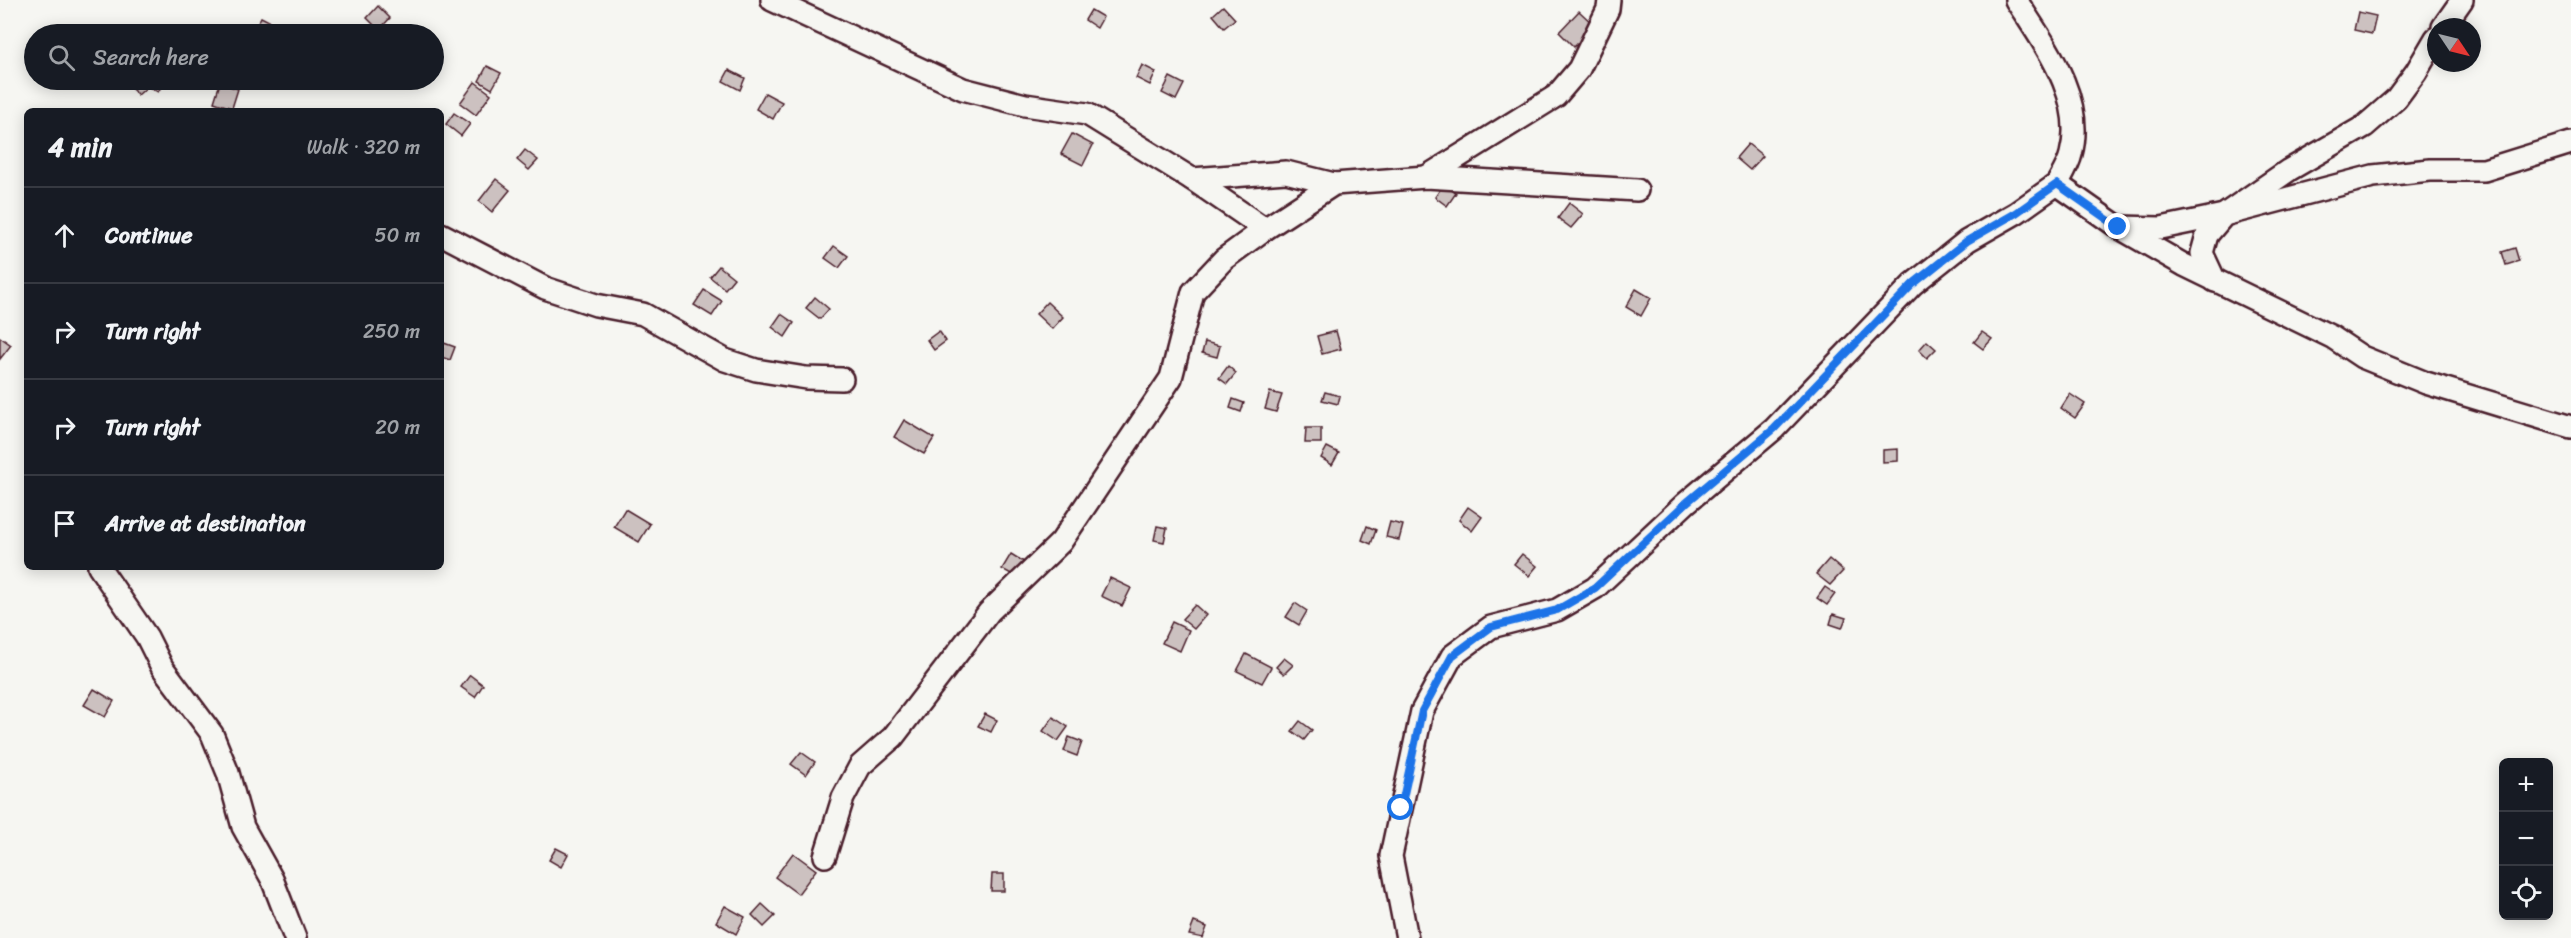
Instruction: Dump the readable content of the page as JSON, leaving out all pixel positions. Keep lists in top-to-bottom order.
{
  "north": "bottom right",
  "page": {
    "search": "Search here",
    "heading": ["4 min", "Walk · 320 m"],
    "list": [
      ["Continue", "50 m"],
      ["Turn right", "250 m"],
      ["Turn right", "20 m"],
      "Arrive at destination"
    ],
    "map_buttons": ["+", "−"]
  }
}
